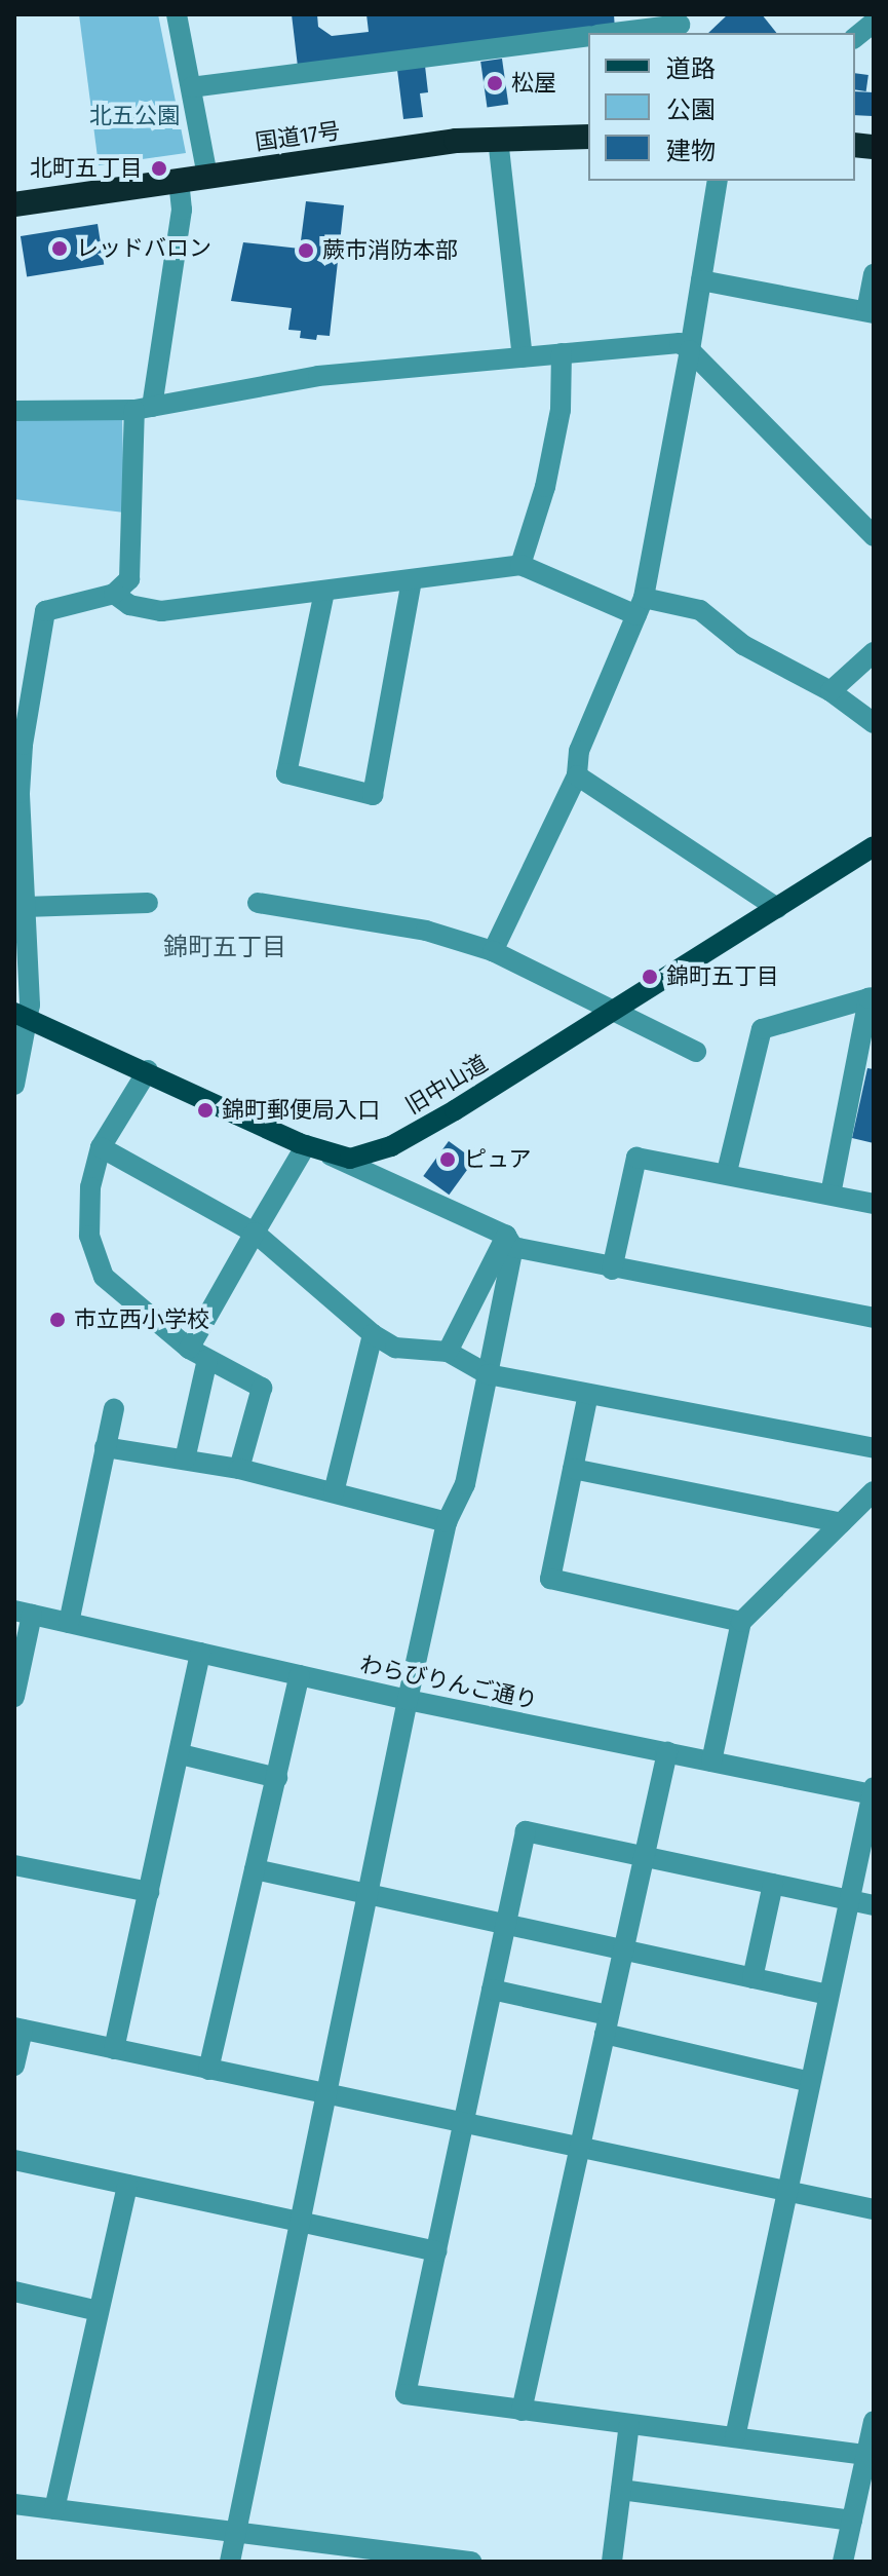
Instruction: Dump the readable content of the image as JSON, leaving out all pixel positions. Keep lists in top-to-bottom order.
{
  "streets": {
    "highway": ["国道17号"],
    "main road": ["旧中山道"],
    "street": ["わらびりんご通り"]
  },
  "districts": ["錦町五丁目"],
  "parks": ["北五公園"],
  "places": [
    "松屋",
    "北町五丁目",
    "レッドバロン",
    "蕨市消防本部",
    "錦町五丁目",
    "錦町郵便局入口",
    "ピュア",
    "市立西小学校"
  ],
  "legend": ["道路", "公園", "建物"]
}
